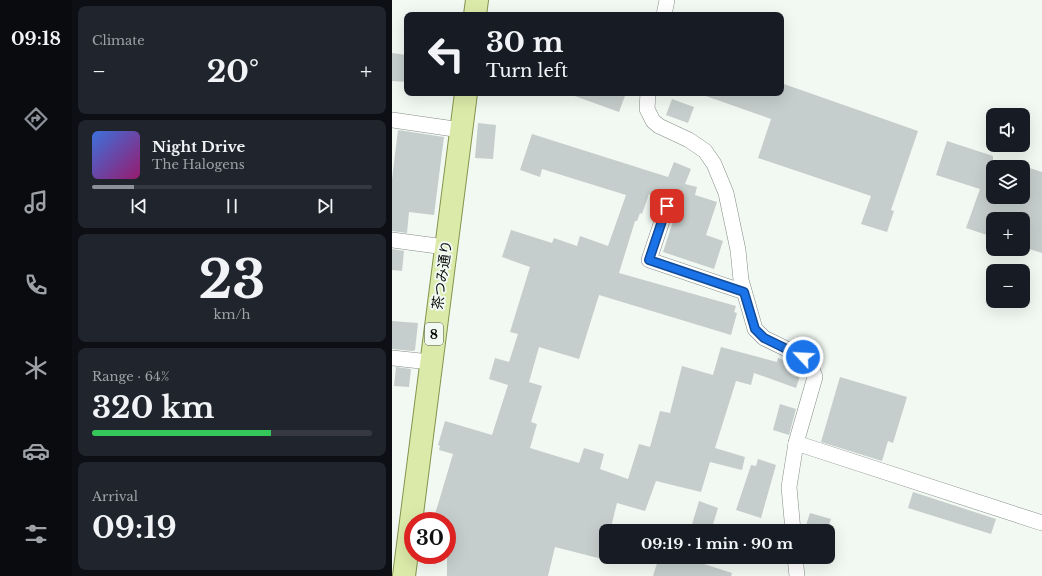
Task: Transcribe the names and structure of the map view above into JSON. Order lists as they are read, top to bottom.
{
  "streets": {
    "main road": ["茶つみ通り", "8"]
  },
  "page": {
    "tabs": "09:18",
    "tile": [
      "Climate",
      ["23", "km/h"],
      ["Range · 64%", "320 km"],
      ["Arrival", "09:19"]
    ],
    "turn": ["30 m", "Turn left"],
    "heat": ["−", "20°", "+"],
    "map_buttons": ["+", "−"],
    "song": ["Night Drive", "The Halogens"],
    "limit": "30",
    "trip": "09:19 · 1 min · 90 m"
  }
}
